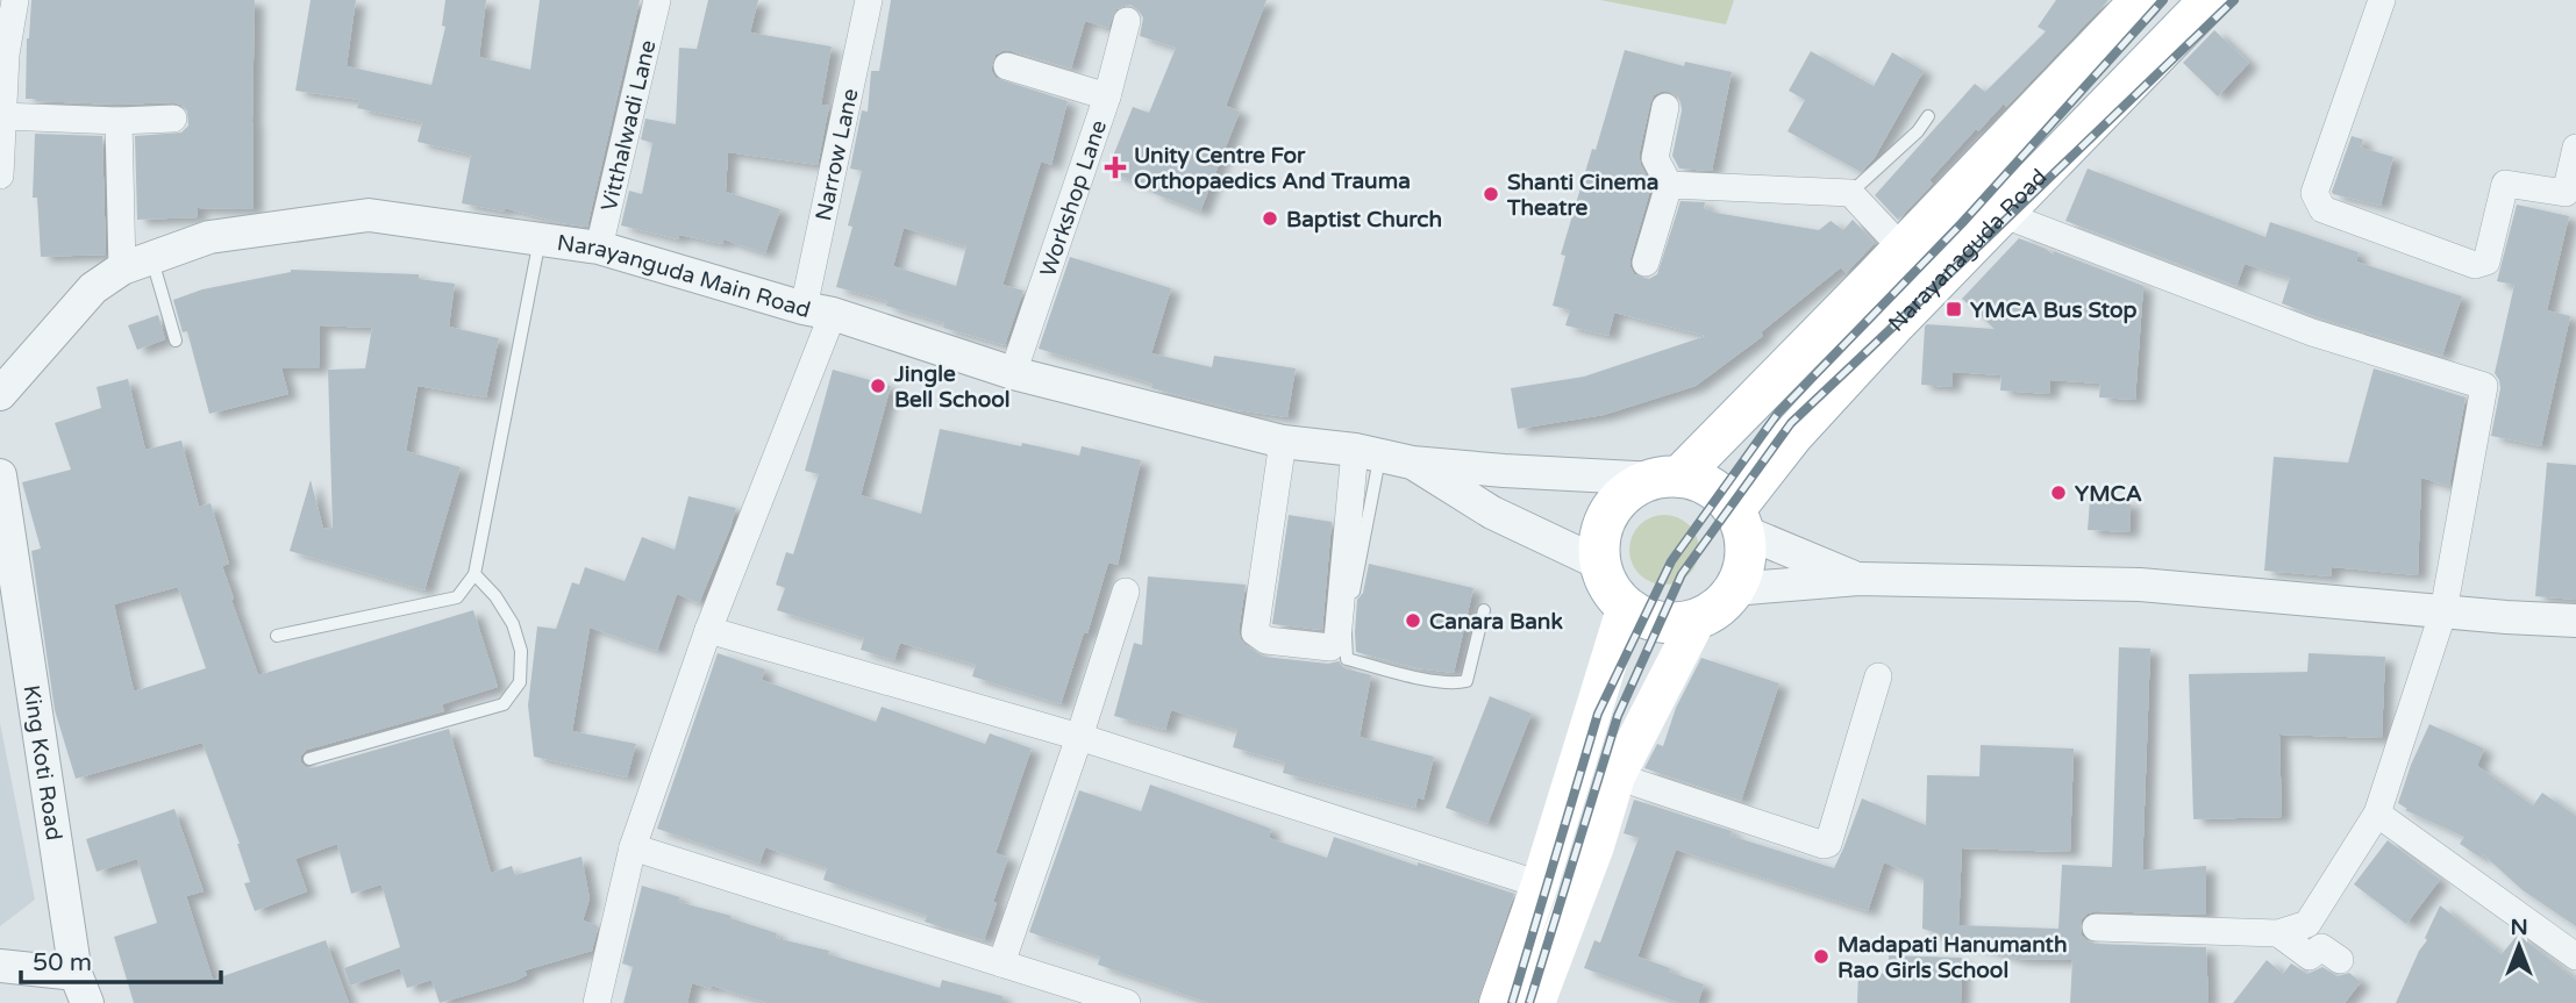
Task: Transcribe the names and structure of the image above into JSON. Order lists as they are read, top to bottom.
{
  "streets": {
    "main road": ["Narayanaguda Road"],
    "street": [
      "Vitthalwadi Lane",
      "Narrow Lane",
      "Workshop Lane",
      "Narayanguda Main Road",
      "King Koti Road"
    ]
  },
  "crossings": [
    ["Vitthalwadi Lane", "Narayanguda Main Road"],
    ["Narrow Lane", "Narayanguda Main Road"],
    ["Workshop Lane", "Narayanguda Main Road"],
    ["Narayanaguda Road", "Narayanguda Main Road"]
  ],
  "places": {
    "health": ["Unity Centre For Orthopaedics And Trauma"],
    "other": [
      "Shanti Cinema Theatre",
      "Baptist Church",
      "Jingle Bell School",
      "YMCA",
      "Canara Bank",
      "Madapati Hanumanth Rao Girls School"
    ],
    "transit": ["YMCA Bus Stop"]
  },
  "scale_bar": "50 m",
  "north": "top"
}
